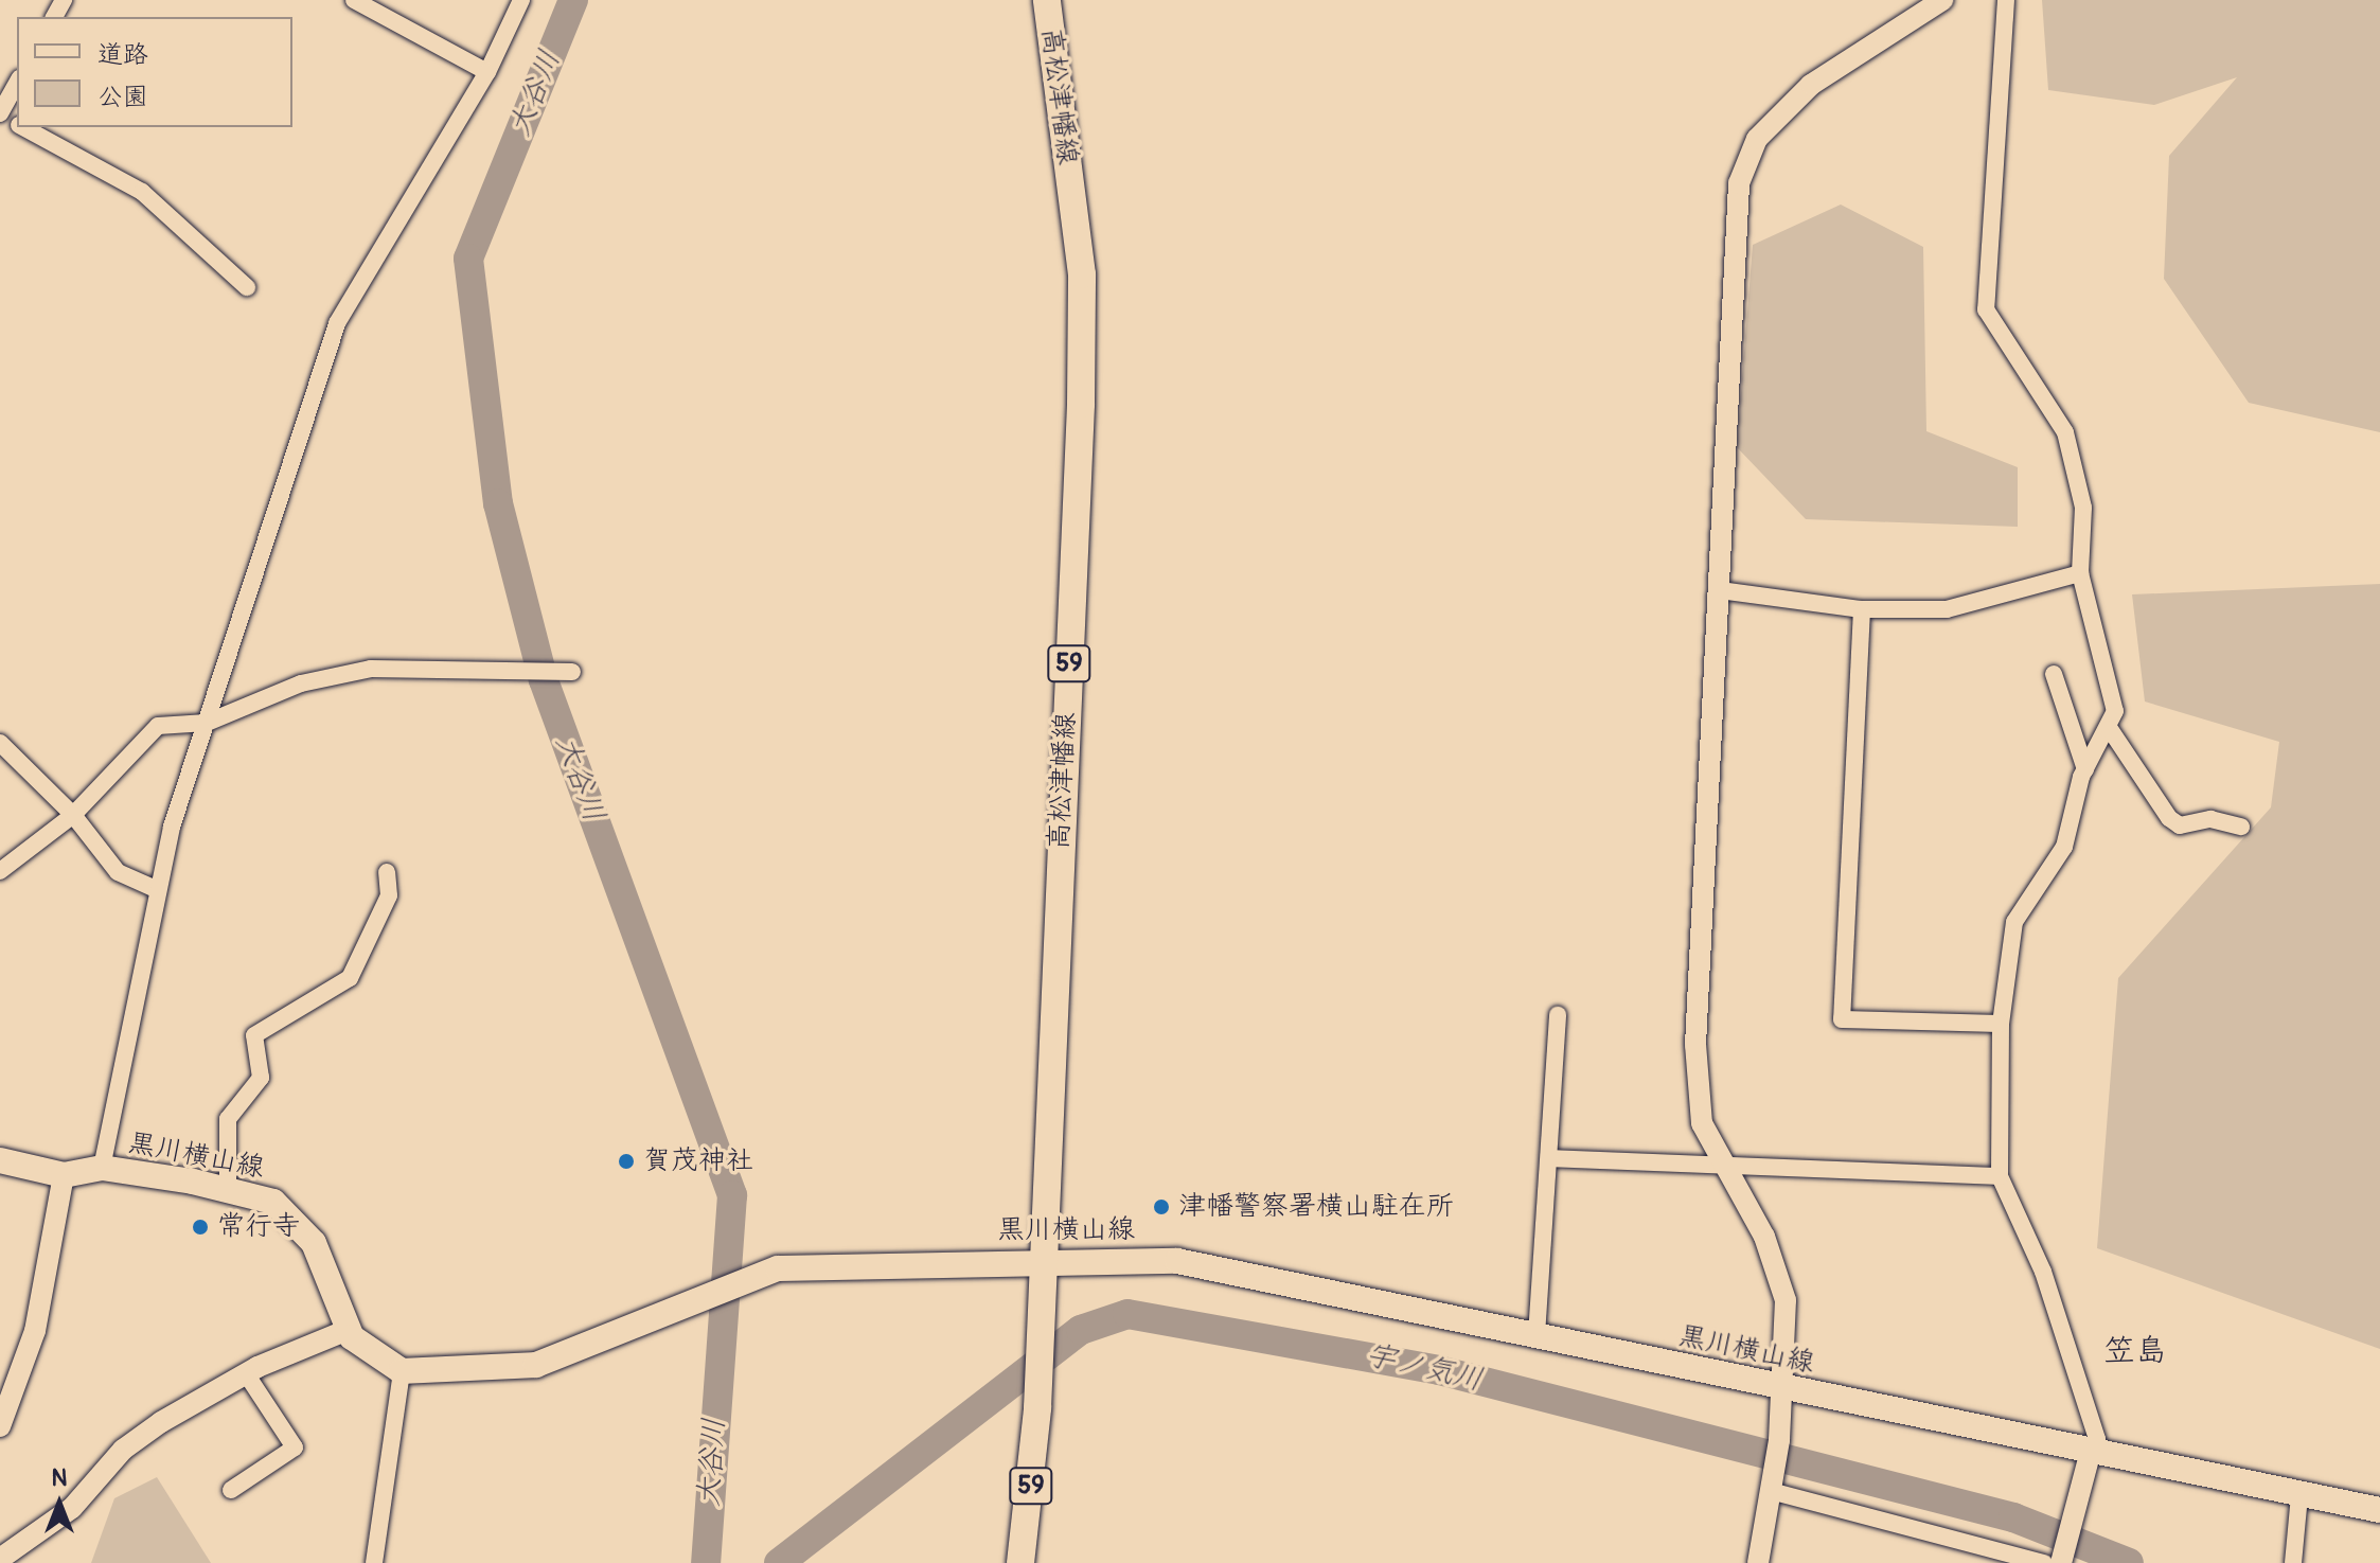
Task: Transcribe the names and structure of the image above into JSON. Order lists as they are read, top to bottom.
{
  "streets": {
    "main road": ["高松津幡線", "59", "黒川横山線"]
  },
  "crossings": [
    ["高松津幡線", "黒川横山線"]
  ],
  "districts": ["笠島"],
  "water": ["大谷川", "宇ノ気川"],
  "places": ["賀茂神社", "津幡警察署横山駐在所", "常行寺"],
  "legend": ["道路", "公園"],
  "north": "top"
}
